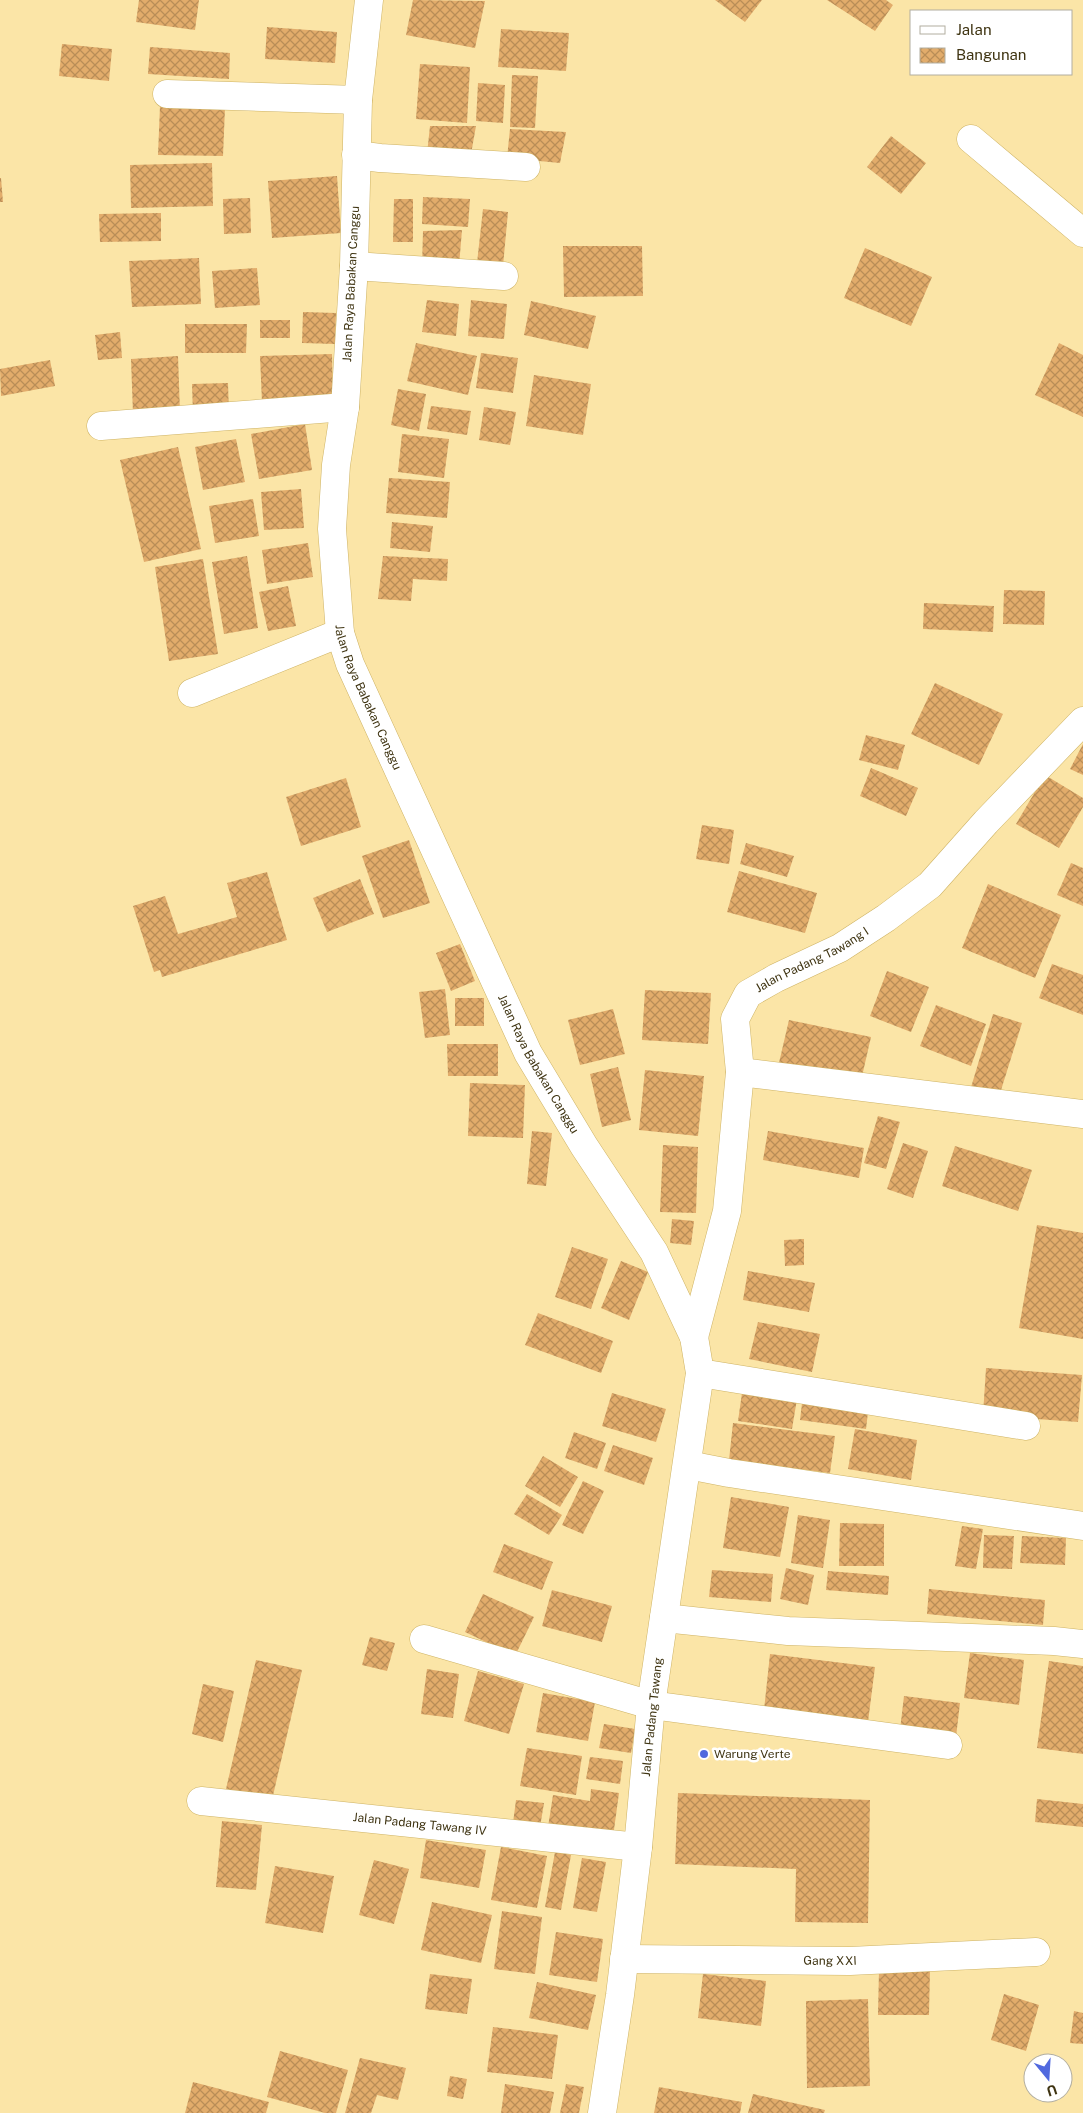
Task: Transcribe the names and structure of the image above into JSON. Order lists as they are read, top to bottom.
{
  "streets": {
    "street": [
      "Jalan Raya Babakan Canggu",
      "Jalan Padang Tawang I",
      "Jalan Padang Tawang",
      "Jalan Padang Tawang IV",
      "Gang XXI"
    ]
  },
  "crossings": [
    ["Jalan Raya Babakan Canggu", "Jalan Padang Tawang I"],
    ["Jalan Raya Babakan Canggu", "Jalan Padang Tawang"],
    ["Jalan Padang Tawang I", "Jalan Padang Tawang"],
    ["Jalan Padang Tawang", "Jalan Padang Tawang IV"],
    ["Jalan Padang Tawang", "Gang XXI"]
  ],
  "places": ["Warung Verte"],
  "legend": ["Jalan", "Bangunan"],
  "north": "bottom"
}
